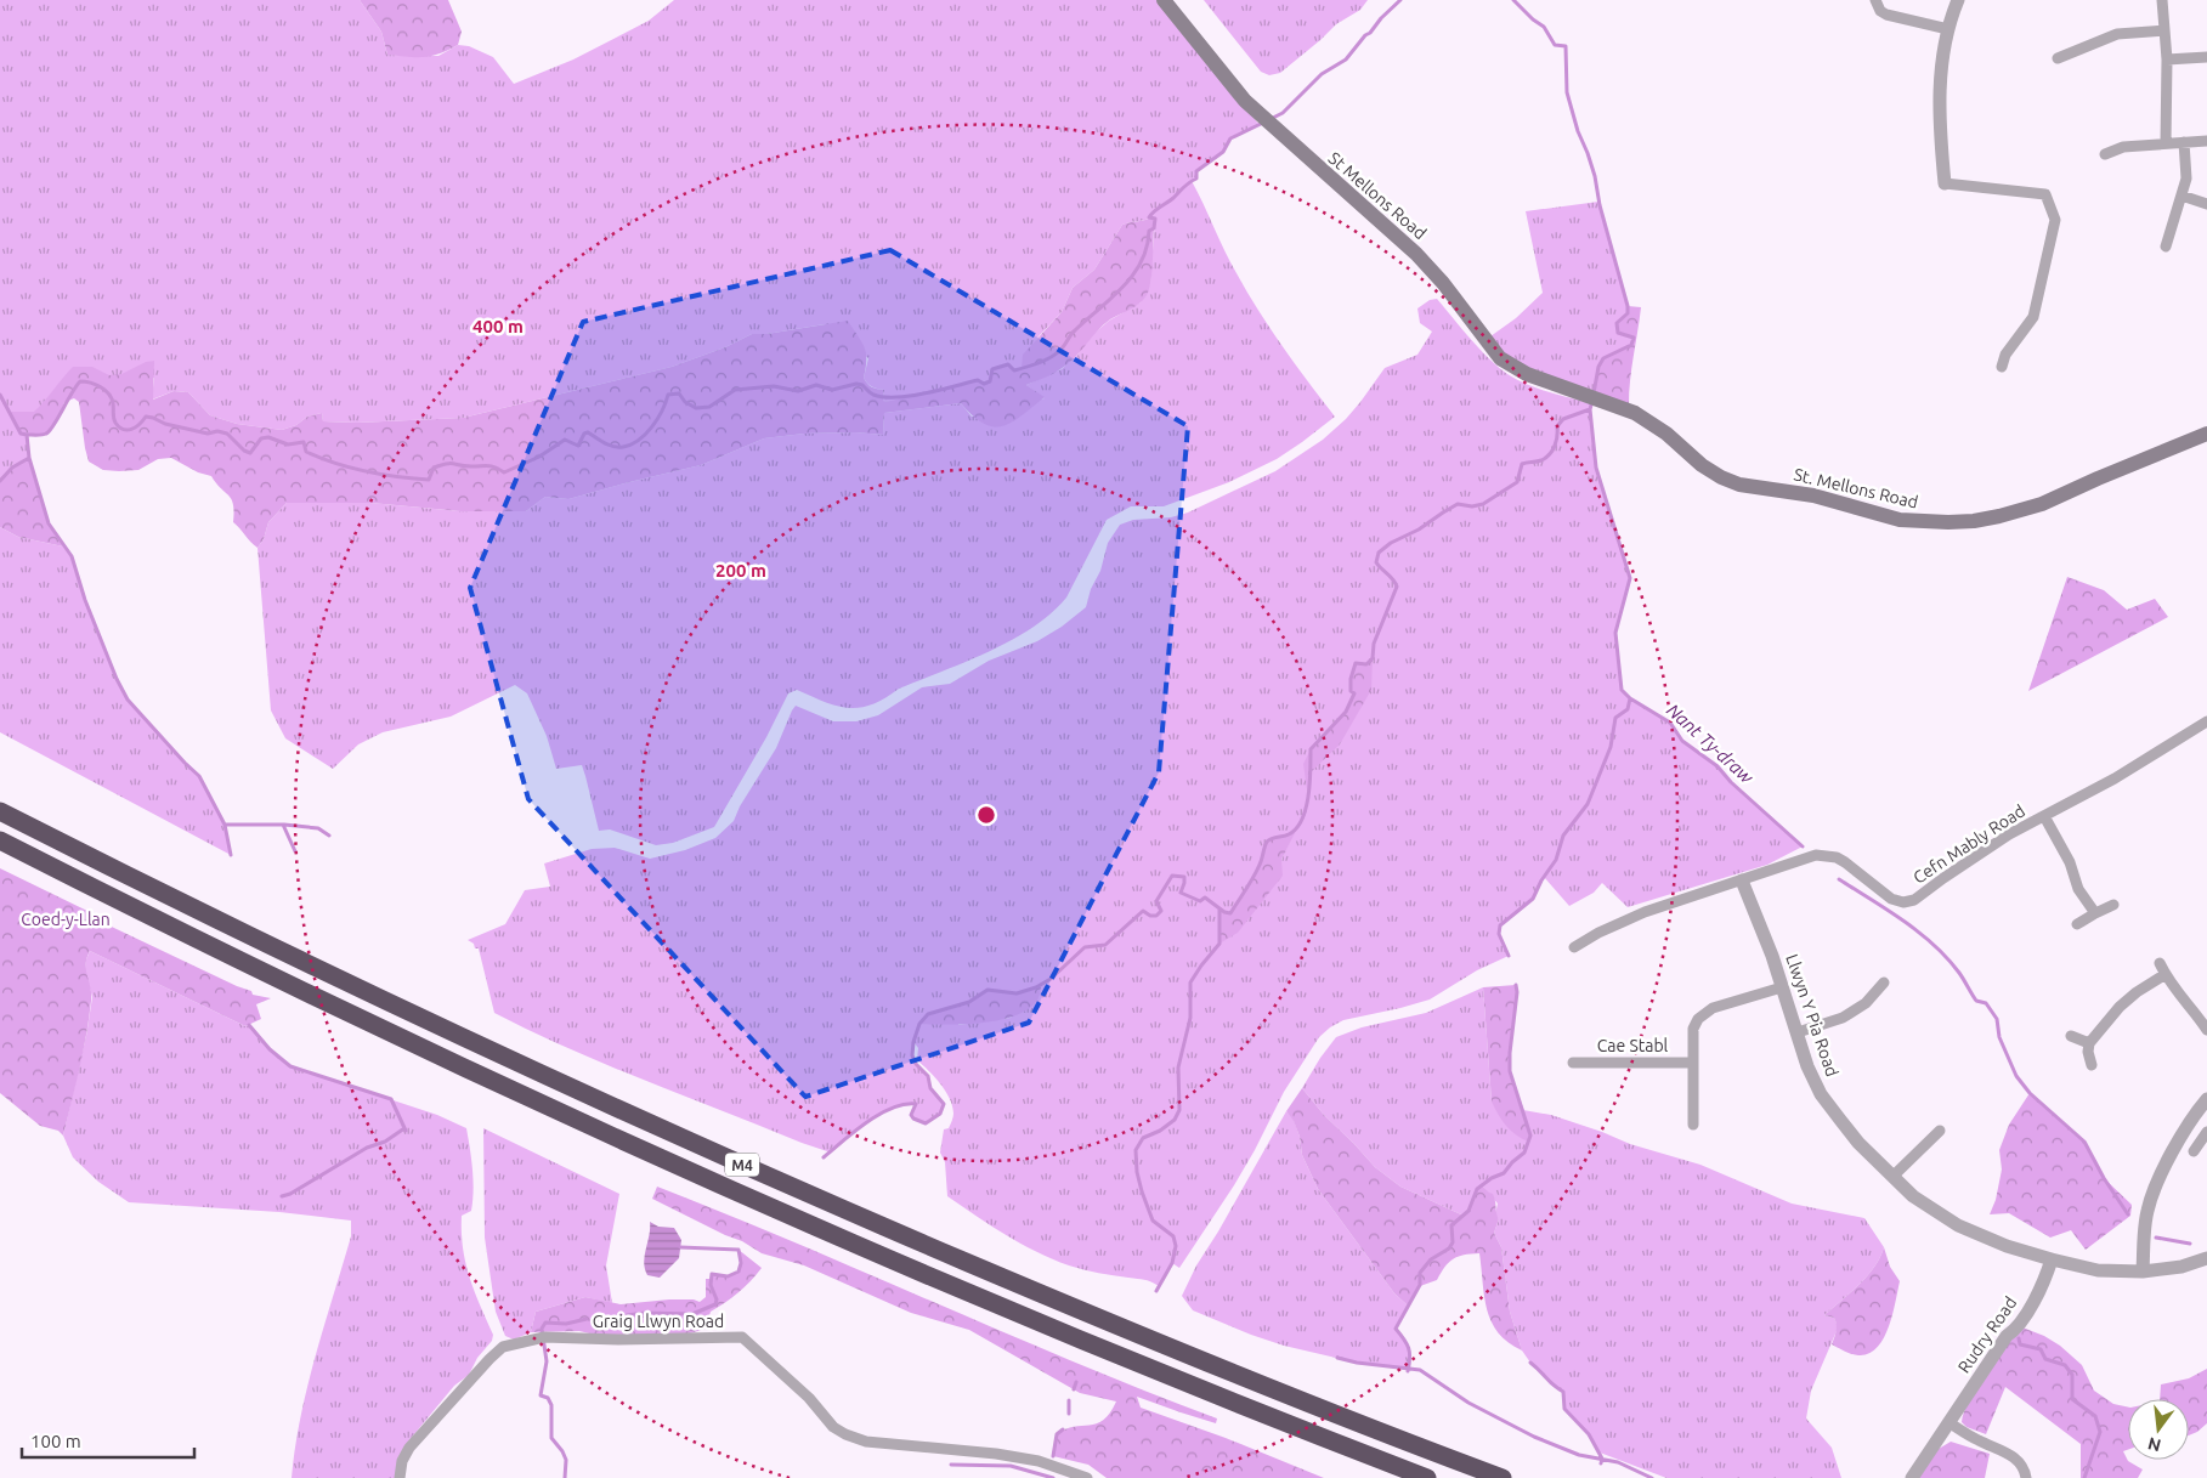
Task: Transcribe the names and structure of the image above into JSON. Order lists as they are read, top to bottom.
{
  "streets": {
    "highway": ["M4"],
    "main road": ["St Mellons Road", "St. Mellons Road"],
    "street": [
      "Cefn Mably Road",
      "Llwyn Y Pia Road",
      "Cae Stabl",
      "Graig Llwyn Road",
      "Rudry Road"
    ]
  },
  "crossings": [
    ["St Mellons Road", "St. Mellons Road"],
    ["Cefn Mably Road", "Llwyn Y Pia Road"],
    ["Llwyn Y Pia Road", "Cae Stabl"],
    ["Llwyn Y Pia Road", "Rudry Road"]
  ],
  "water": ["Nant Ty-draw"],
  "parks": ["Coed-y-Llan"],
  "scale_bar": "100 m",
  "north": "bottom",
  "rings": ["400 m", "200 m"]
}
